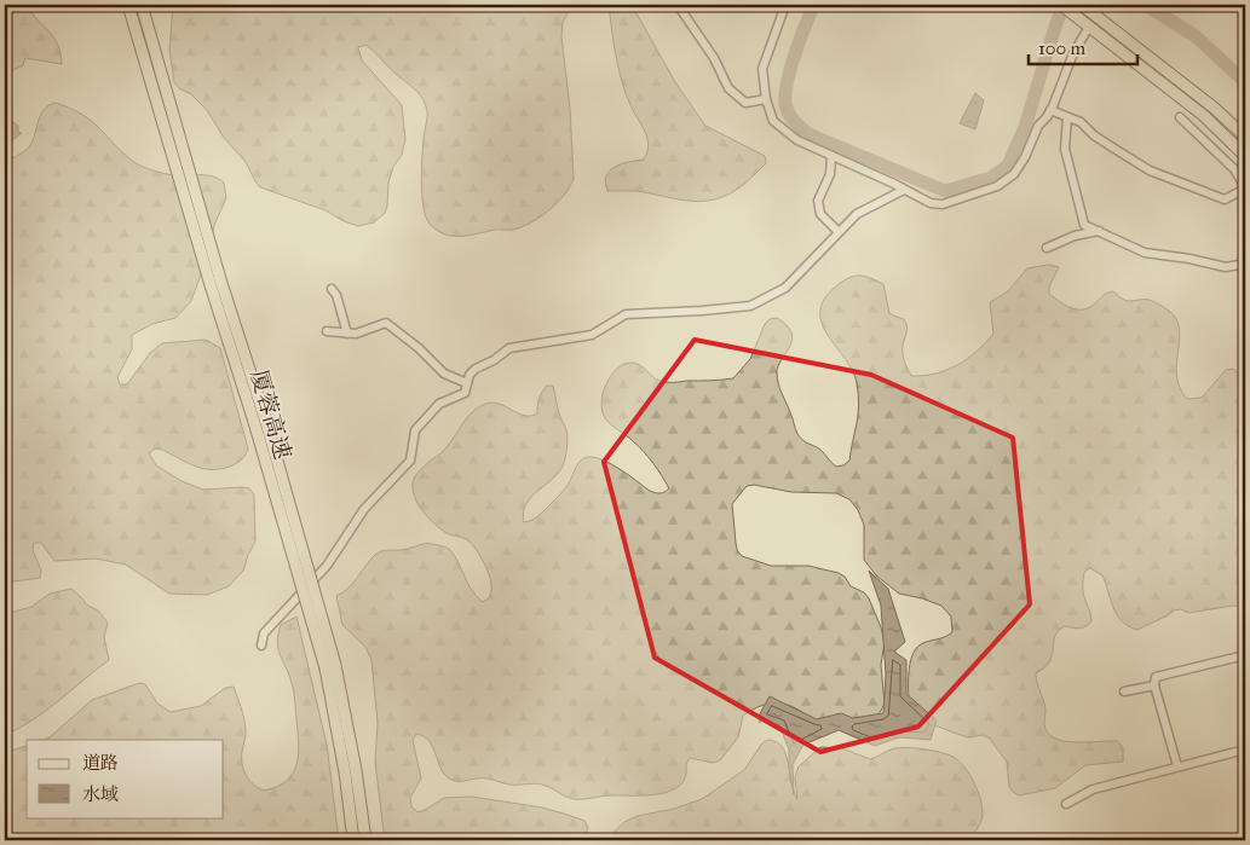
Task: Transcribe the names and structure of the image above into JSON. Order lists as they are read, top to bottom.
{
  "streets": {
    "highway": ["厦蓉高速"]
  },
  "legend": ["道路", "水域"],
  "scale_bar": "100 m"
}
